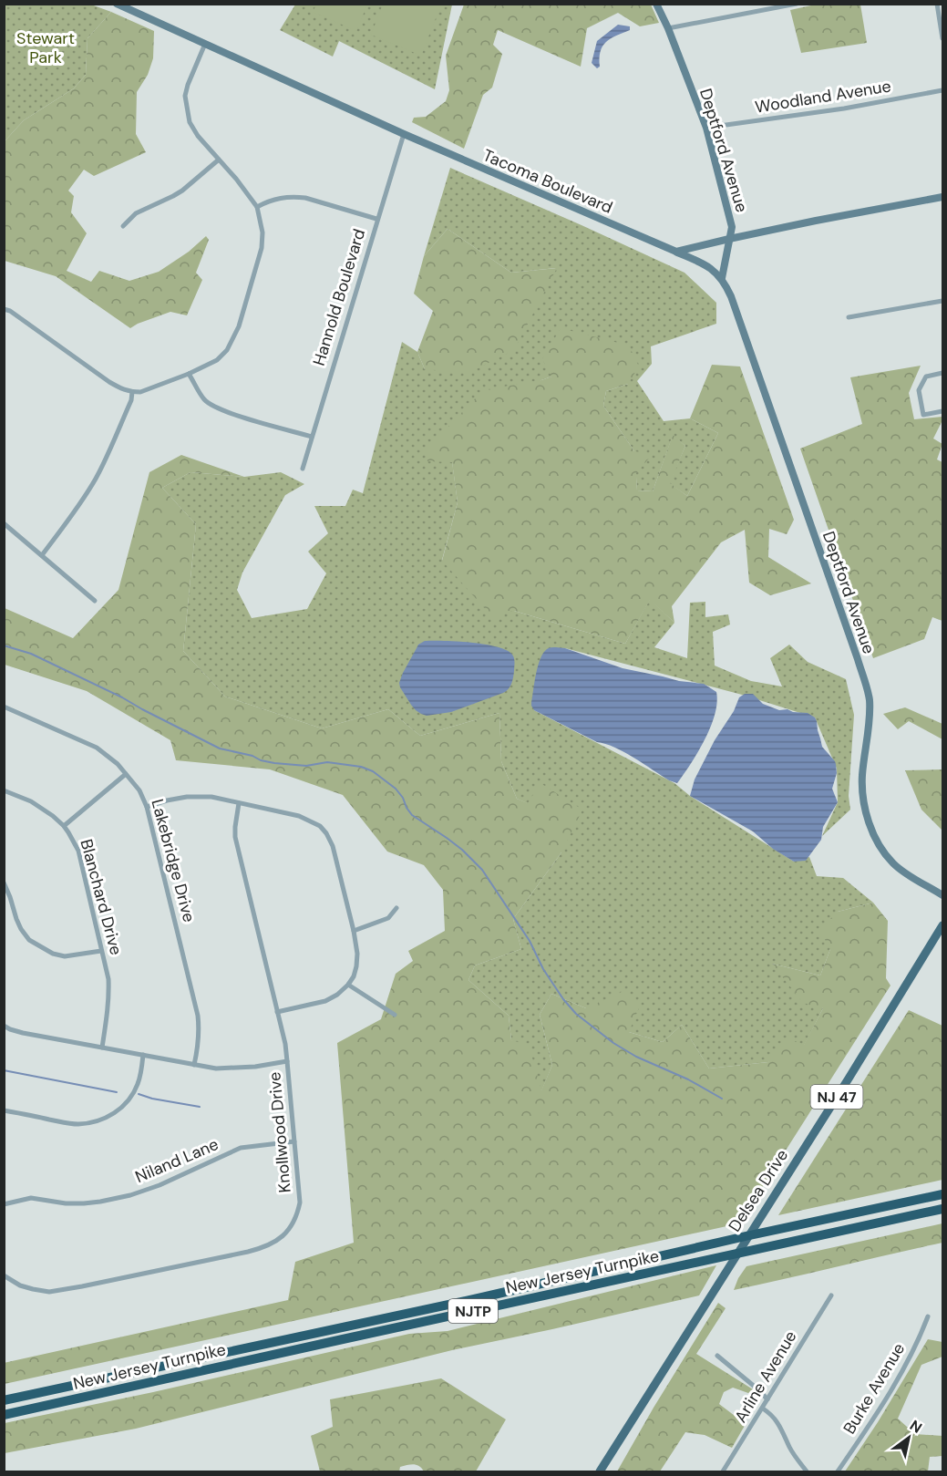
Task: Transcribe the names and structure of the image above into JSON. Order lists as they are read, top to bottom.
{
  "streets": {
    "highway": ["New Jersey Turnpike", "NJTP"],
    "main road": ["NJ 47", "Delsea Drive"],
    "street": [
      "Woodland Avenue",
      "Deptford Avenue",
      "Tacoma Boulevard",
      "Hannold Boulevard",
      "Lakebridge Drive",
      "Blanchard Drive",
      "Knollwood Drive",
      "Niland Lane",
      "Arline Avenue",
      "Burke Avenue"
    ]
  },
  "crossings": [
    ["Woodland Avenue", "Deptford Avenue"],
    ["Deptford Avenue", "Tacoma Boulevard"],
    ["Tacoma Boulevard", "Hannold Boulevard"],
    ["Knollwood Drive", "Niland Lane"]
  ],
  "parks": ["Stewart Park"],
  "north": "top right"
}
